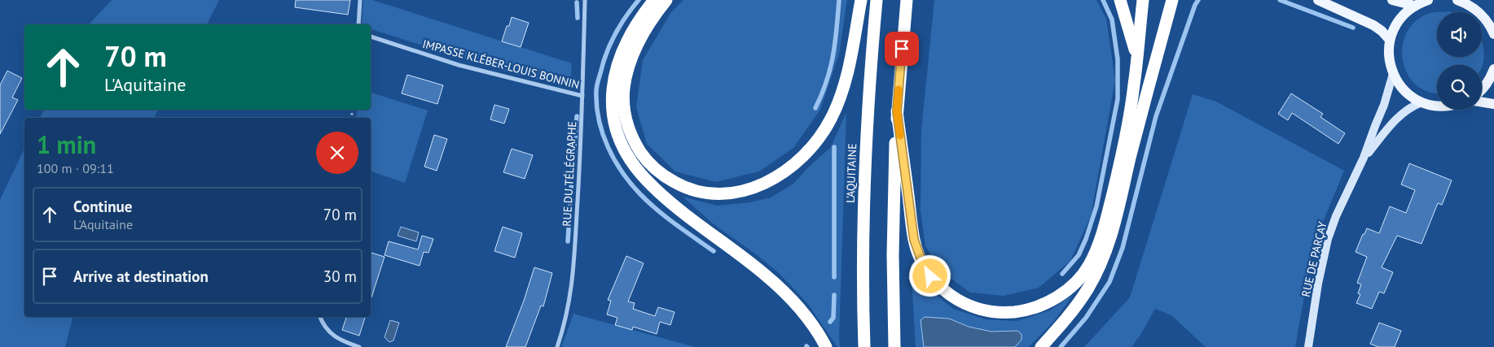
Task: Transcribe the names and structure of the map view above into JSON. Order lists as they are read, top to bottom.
{
  "streets": {
    "highway": ["L'AQUITAINE"],
    "street": ["IMPASSE KLÉBER-LOUIS BONNIN", "RUE DU TÉLÉGRAPHE", "RUE DE PARÇAY"]
  },
  "crossings": [
    ["IMPASSE KLÉBER-LOUIS BONNIN", "RUE DU TÉLÉGRAPHE"]
  ],
  "page": {
    "turn": ["70 m", "L'Aquitaine"],
    "heading": ["1 min", "100 m · 09:11"],
    "list": [
      {
        "name": "Continue",
        "note": "L'Aquitaine",
        "value": "70 m"
      },
      {
        "name": "Arrive at destination",
        "value": "30 m"
      }
    ]
  }
}
